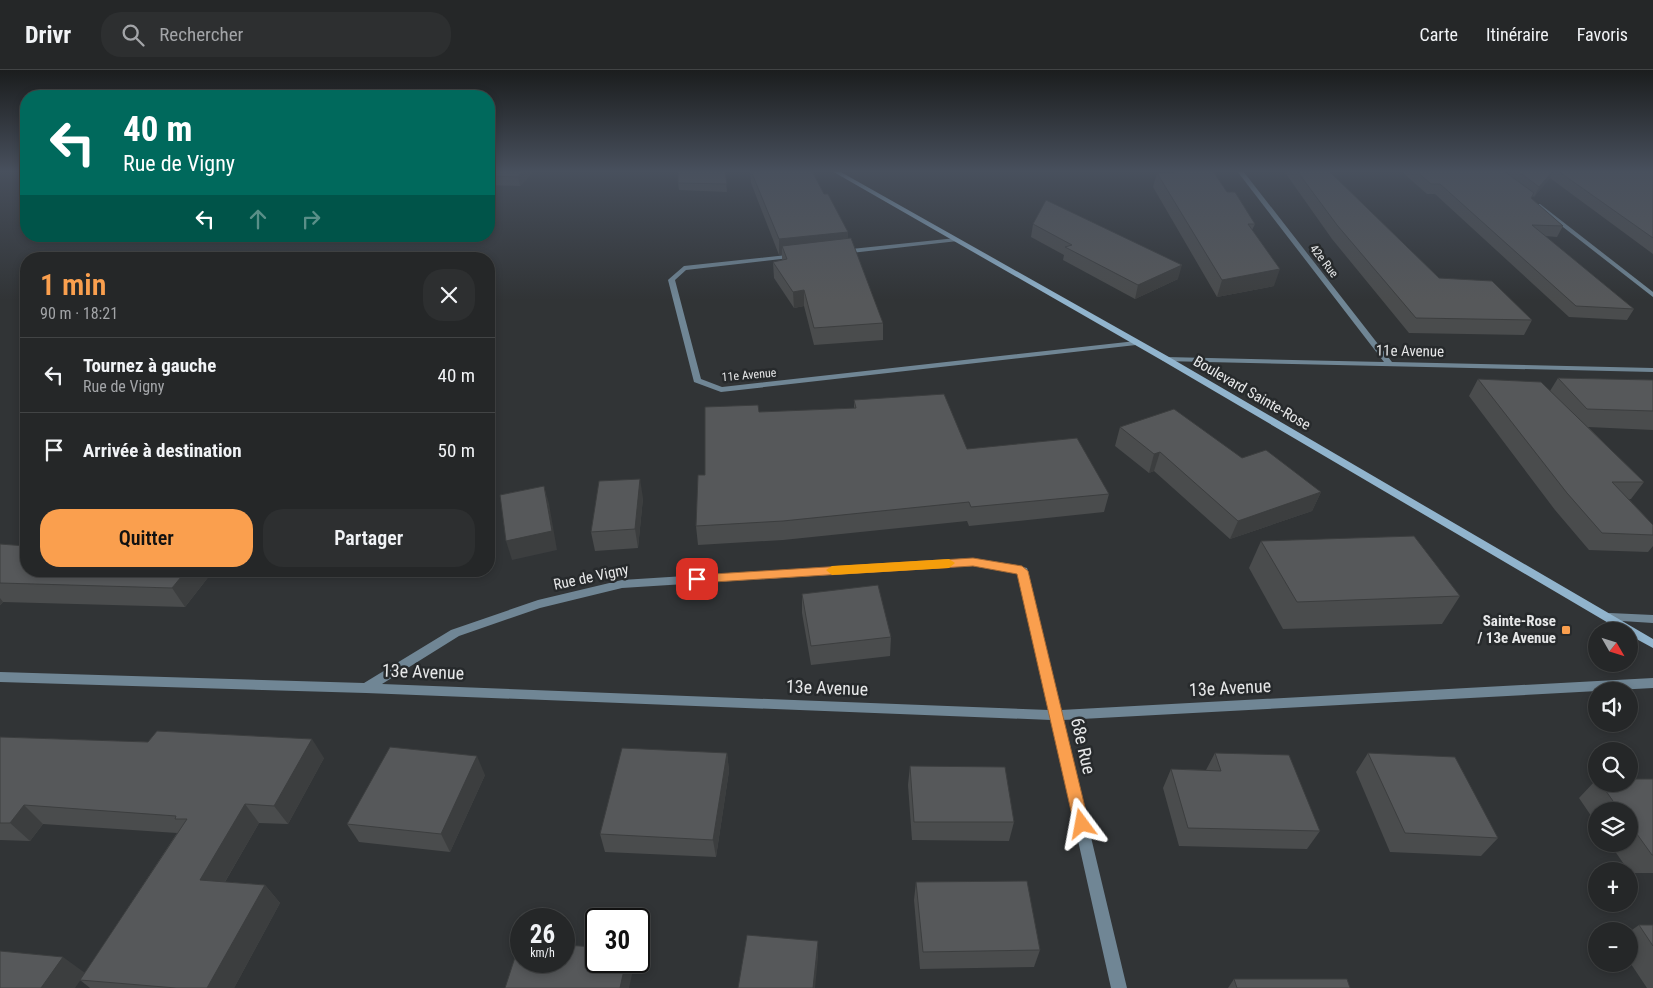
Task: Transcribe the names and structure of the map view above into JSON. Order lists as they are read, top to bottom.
{
  "streets": {
    "street": [
      "42e Rue",
      "11e Avenue",
      "Boulevard Sainte-Rose",
      "Rue de Vigny",
      "13e Avenue",
      "68e Rue"
    ]
  },
  "crossings": [
    ["42e Rue", "11e Avenue"],
    ["11e Avenue", "Boulevard Sainte-Rose"],
    ["Rue de Vigny", "13e Avenue"],
    ["Rue de Vigny", "68e Rue"],
    ["13e Avenue", "68e Rue"]
  ],
  "places": {
    "transit": ["Sainte-Rose / 13e Avenue"]
  },
  "north": "bottom right",
  "page": {
    "header": "Drivr",
    "search": "Rechercher",
    "nav": ["Carte", "Itinéraire", "Favoris"],
    "turn": ["40 m", "Rue de Vigny"],
    "heading": ["1 min", "90 m · 18:21"],
    "list": [
      {
        "name": "Tournez à gauche",
        "note": "Rue de Vigny",
        "value": "40 m"
      },
      {
        "name": "Arrivée à destination",
        "value": "50 m"
      }
    ],
    "buttons": ["Quitter", "Partager"],
    "map_buttons": ["+", "−"],
    "speed": "26 km/h",
    "limit": "30"
  }
}
